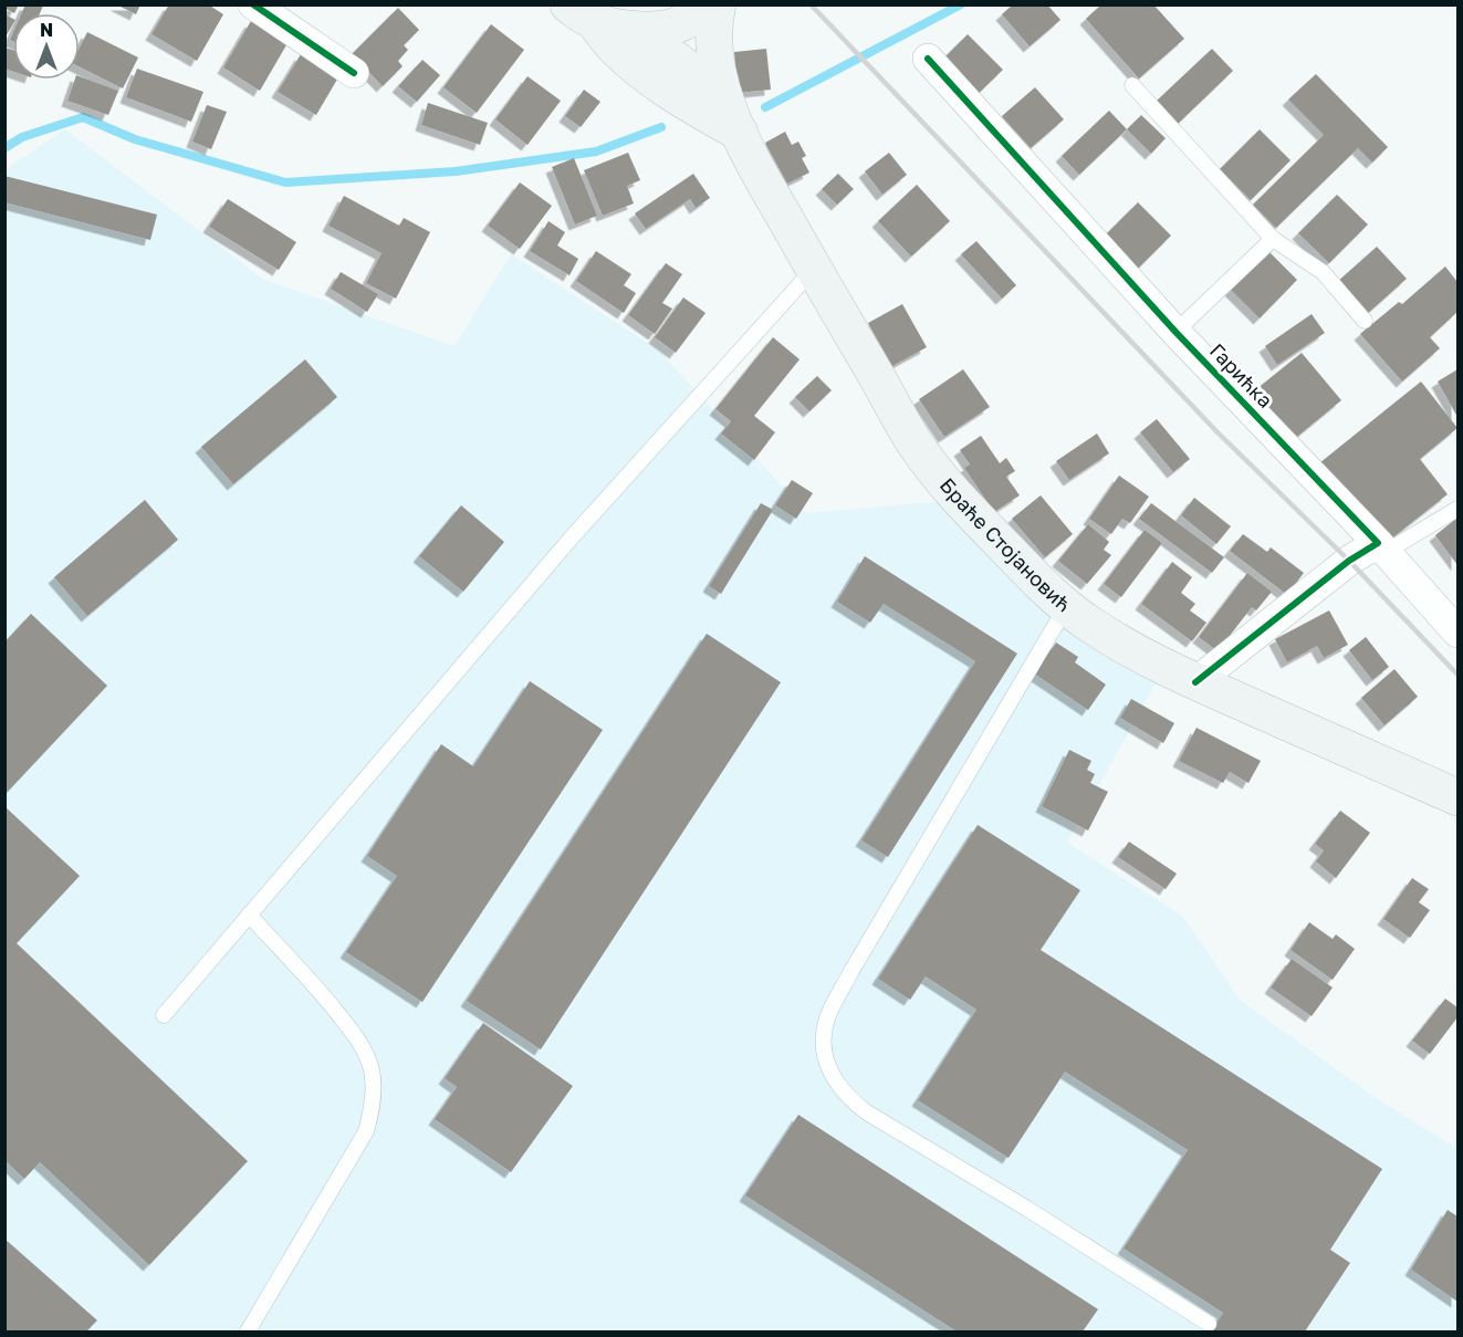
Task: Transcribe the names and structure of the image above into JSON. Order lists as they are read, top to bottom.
{
  "streets": {
    "main road": ["Браће Стојановић"],
    "street": ["Гарићка"]
  },
  "north": "top"
}
